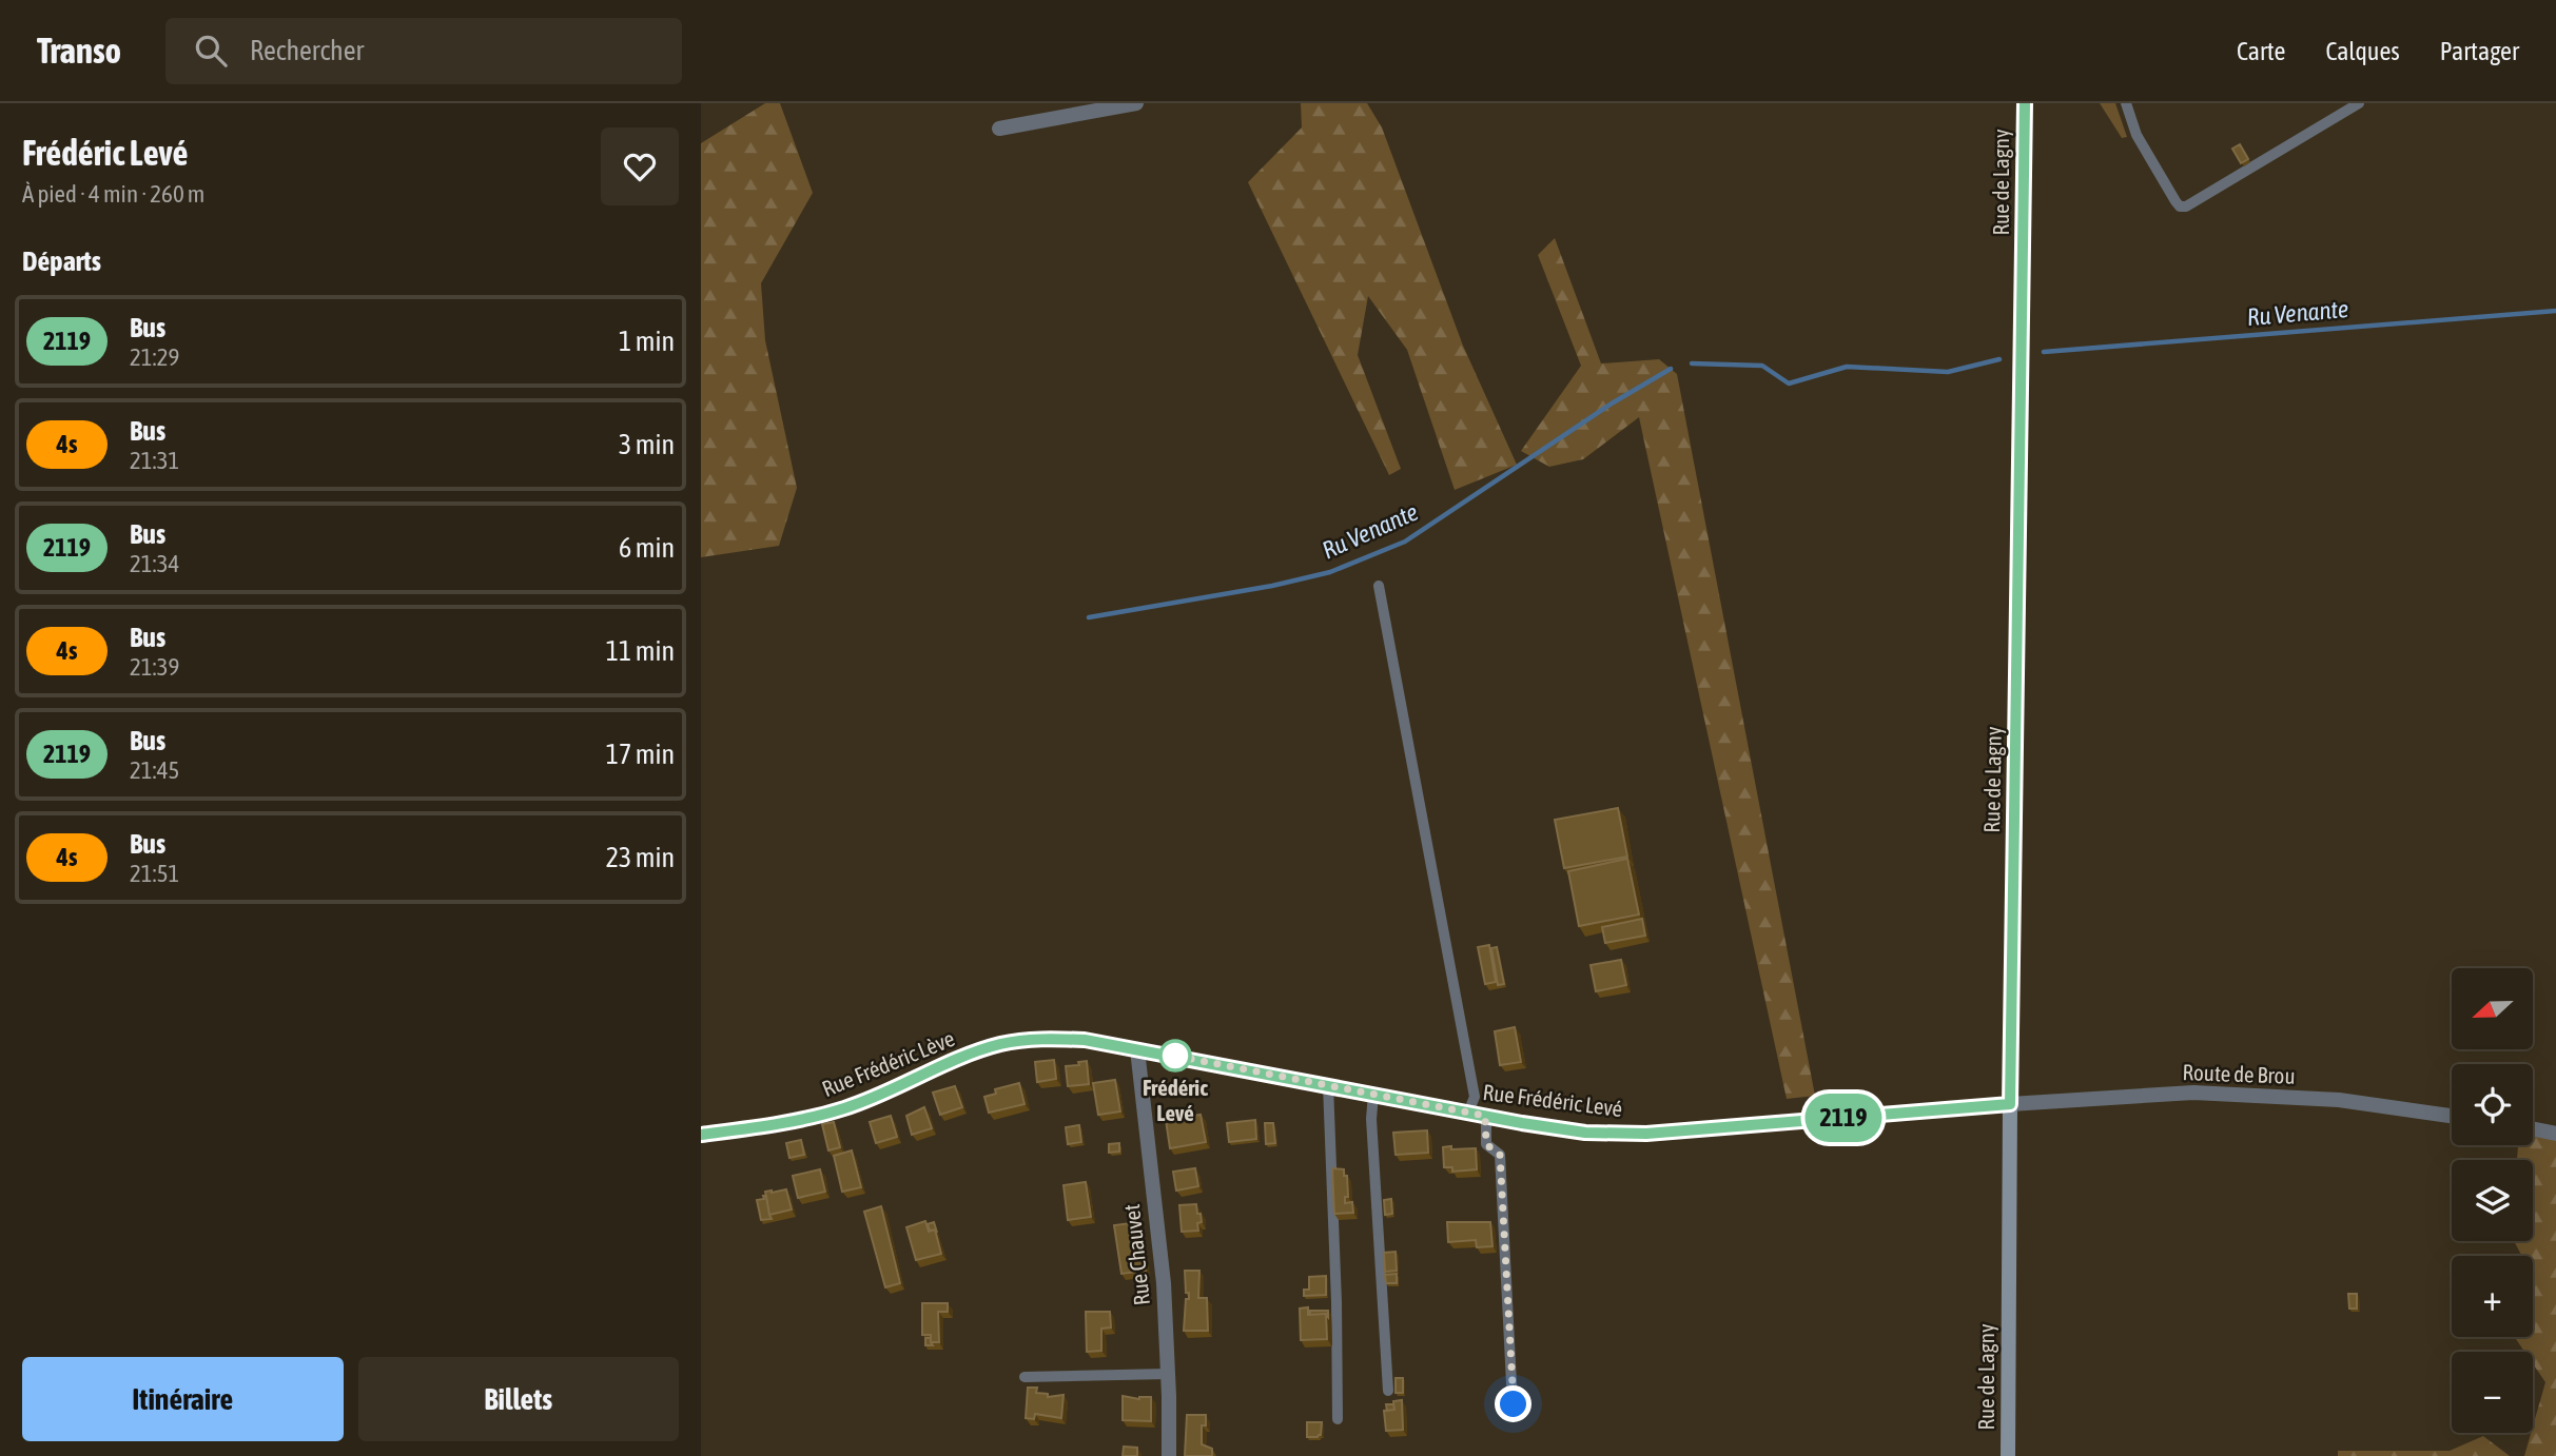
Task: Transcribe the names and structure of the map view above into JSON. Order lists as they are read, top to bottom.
{
  "streets": {
    "main road": ["Rue de Lagny"],
    "street": [
      "Rue Frédéric Lève",
      "Route de Brou",
      "Rue Frédéric Levé",
      "Rue Chauvet"
    ]
  },
  "crossings": [
    ["Rue de Lagny", "Route de Brou"],
    ["Rue de Lagny", "Rue Frédéric Levé"],
    ["Rue Frédéric Lève", "Rue Frédéric Levé"],
    ["Rue Frédéric Lève", "Rue Chauvet"],
    ["Route de Brou", "Rue Frédéric Levé"],
    ["Rue Frédéric Levé", "Rue Chauvet"]
  ],
  "water": ["Ru Venante"],
  "places": ["Frédéric Levé"],
  "lines": ["bus line 2119"],
  "north": "left",
  "page": {
    "header": "Transo",
    "search": "Rechercher",
    "nav": ["Carte", "Calques", "Partager"],
    "heading": [
      ["Frédéric Levé", "À pied · 4 min · 260 m"],
      "Départs"
    ],
    "on_map": "2119",
    "list": [
      {
        "mark": "2119",
        "name": "Bus",
        "note": "21:29",
        "value": "1 min"
      },
      {
        "mark": "4s",
        "name": "Bus",
        "note": "21:31",
        "value": "3 min"
      },
      {
        "mark": "2119",
        "name": "Bus",
        "note": "21:34",
        "value": "6 min"
      },
      {
        "mark": "4s",
        "name": "Bus",
        "note": "21:39",
        "value": "11 min"
      },
      {
        "mark": "2119",
        "name": "Bus",
        "note": "21:45",
        "value": "17 min"
      },
      {
        "mark": "4s",
        "name": "Bus",
        "note": "21:51",
        "value": "23 min"
      }
    ],
    "map_buttons": ["+", "−"],
    "buttons": ["Itinéraire", "Billets"]
  }
}
